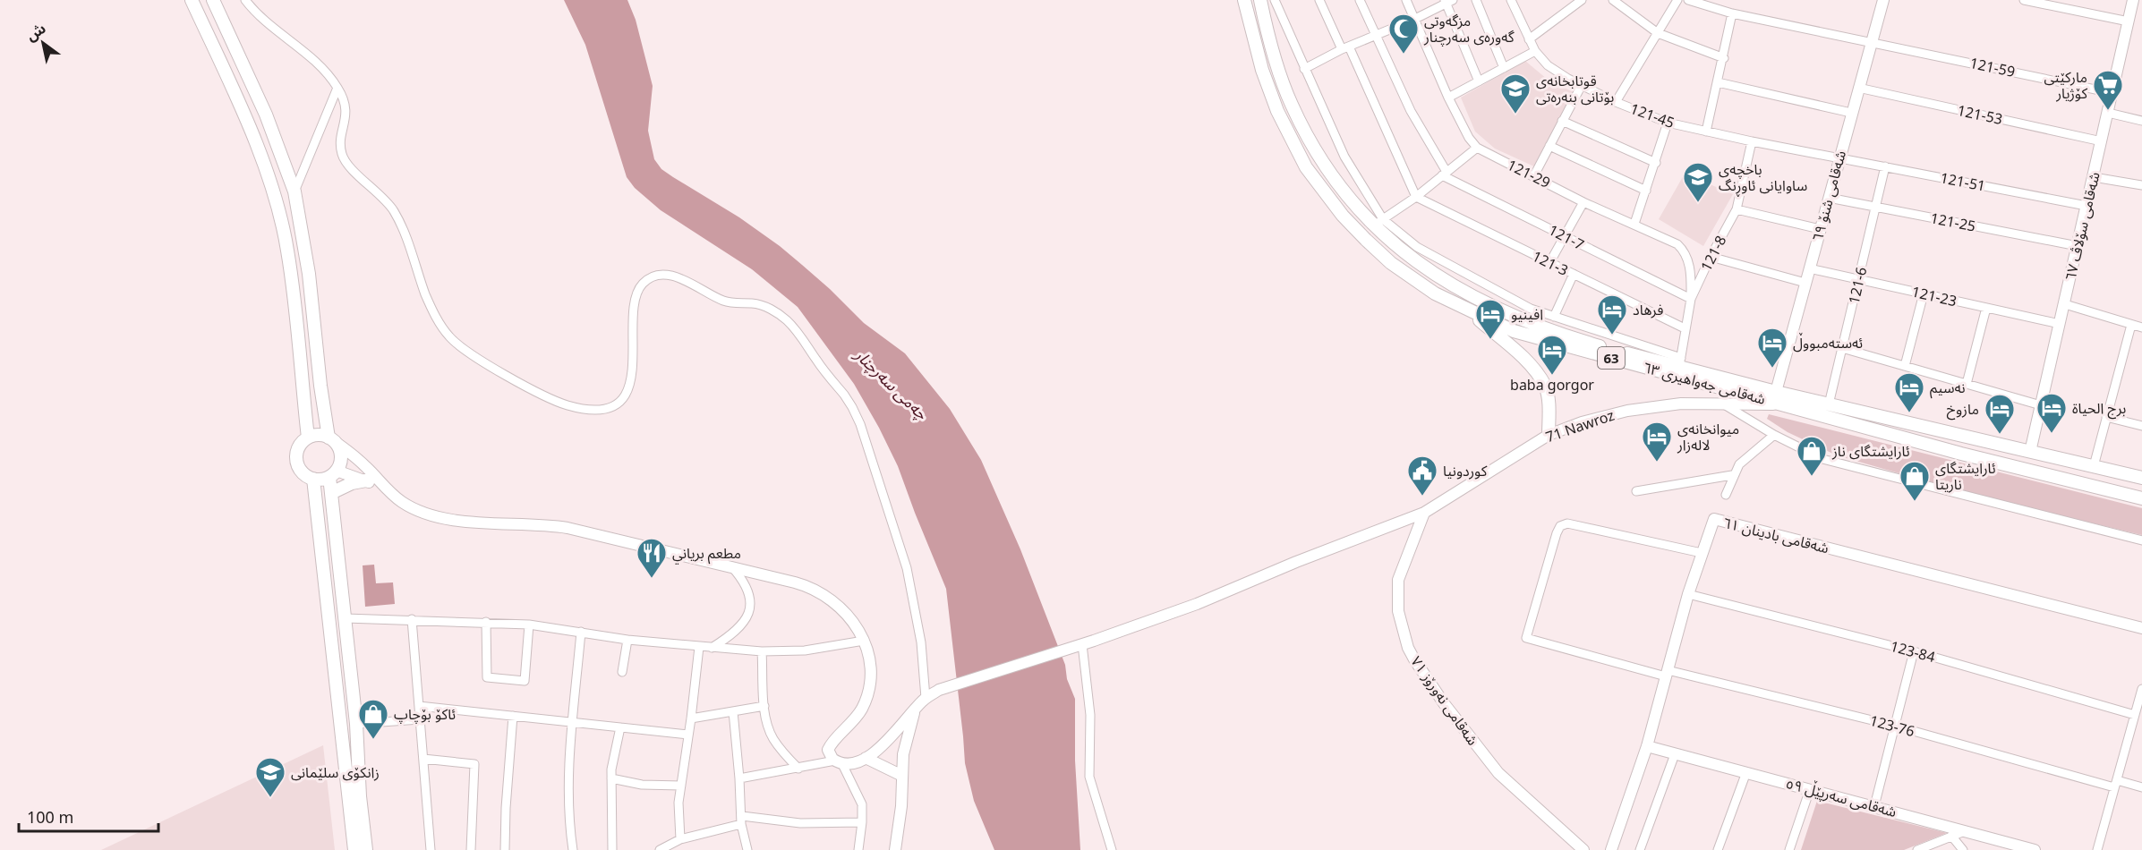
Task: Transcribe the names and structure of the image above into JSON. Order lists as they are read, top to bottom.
{
  "streets": {
    "main road": ["63", "شەقامی جەواهیری ٦٣"],
    "street": [
      "121-59",
      "121-53",
      "121-45",
      "121-29",
      "121-51",
      "شەقامی شنۆ ٦٩",
      "121-25",
      "شەقامی سۆلاڤ ٦٧",
      "121-7",
      "121-8",
      "121-3",
      "121-6",
      "121-23",
      "71 Nawroz",
      "شەقامی بادینان ٦١",
      "123-84",
      "شەقامی نەورۆز ٧١",
      "123-76",
      "شەقامی سەرپێڵ ٥٩"
    ]
  },
  "crossings": [
    ["121-59", "شەقامی شنۆ ٦٩"],
    ["121-59", "شەقامی سۆلاڤ ٦٧"],
    ["121-53", "شەقامی شنۆ ٦٩"],
    ["121-53", "شەقامی سۆلاڤ ٦٧"],
    ["121-45", "121-51"],
    ["121-45", "شەقامی شنۆ ٦٩"],
    ["121-45", "121-8"],
    ["121-29", "121-7"],
    ["121-29", "121-8"],
    ["121-51", "شەقامی شنۆ ٦٩"],
    ["121-51", "شەقامی سۆلاڤ ٦٧"],
    ["121-51", "121-6"],
    ["شەقامی شنۆ ٦٩", "121-25"],
    ["شەقامی شنۆ ٦٩", "121-23"],
    ["شەقامی شنۆ ٦٩", "شەقامی جەواهیری ٦٣"],
    ["121-25", "شەقامی سۆلاڤ ٦٧"],
    ["121-25", "121-6"],
    ["شەقامی سۆلاڤ ٦٧", "121-23"],
    ["شەقامی سۆلاڤ ٦٧", "شەقامی جەواهیری ٦٣"],
    ["121-7", "121-8"],
    ["121-8", "121-3"],
    ["121-8", "شەقامی جەواهیری ٦٣"],
    ["121-6", "121-23"],
    ["121-6", "شەقامی جەواهیری ٦٣"],
    ["شەقامی جەواهیری ٦٣", "71 Nawroz"],
    ["71 Nawroz", "شەقامی نەورۆز ٧١"],
    ["شەقامی بادینان ٦١", "123-84"],
    ["شەقامی بادینان ٦١", "123-76"],
    ["شەقامی بادینان ٦١", "شەقامی سەرپێڵ ٥٩"]
  ],
  "water": ["چەمی سەرچنار"],
  "places": {
    "mosque": ["مزگەوتی گەورەی سەرچنار"],
    "supermarket": ["مارکێتی کۆژیار"],
    "school or university": ["قوتابخانەی بۆتانی بنەرەتی", "باخچەی ساوایانی ئاوڕنگ", "زانکۆی سلێمانی"],
    "hotel": [
      "فرهاد",
      "افينيو",
      "ئەستەمبووڵ",
      "baba gorgor",
      "نەسیم",
      "برج الحياة",
      "مازوخ",
      "میوانخانەی لالەزار"
    ],
    "shop": ["ئارایشتگای ناز", "ئارایشتگای ناریتا", "ئاکۆ بۆچاپ"],
    "public building": ["كوردونيا"],
    "restaurant": ["مطعم برياني"]
  },
  "scale_bar": "100 m",
  "north": "top left"
}
